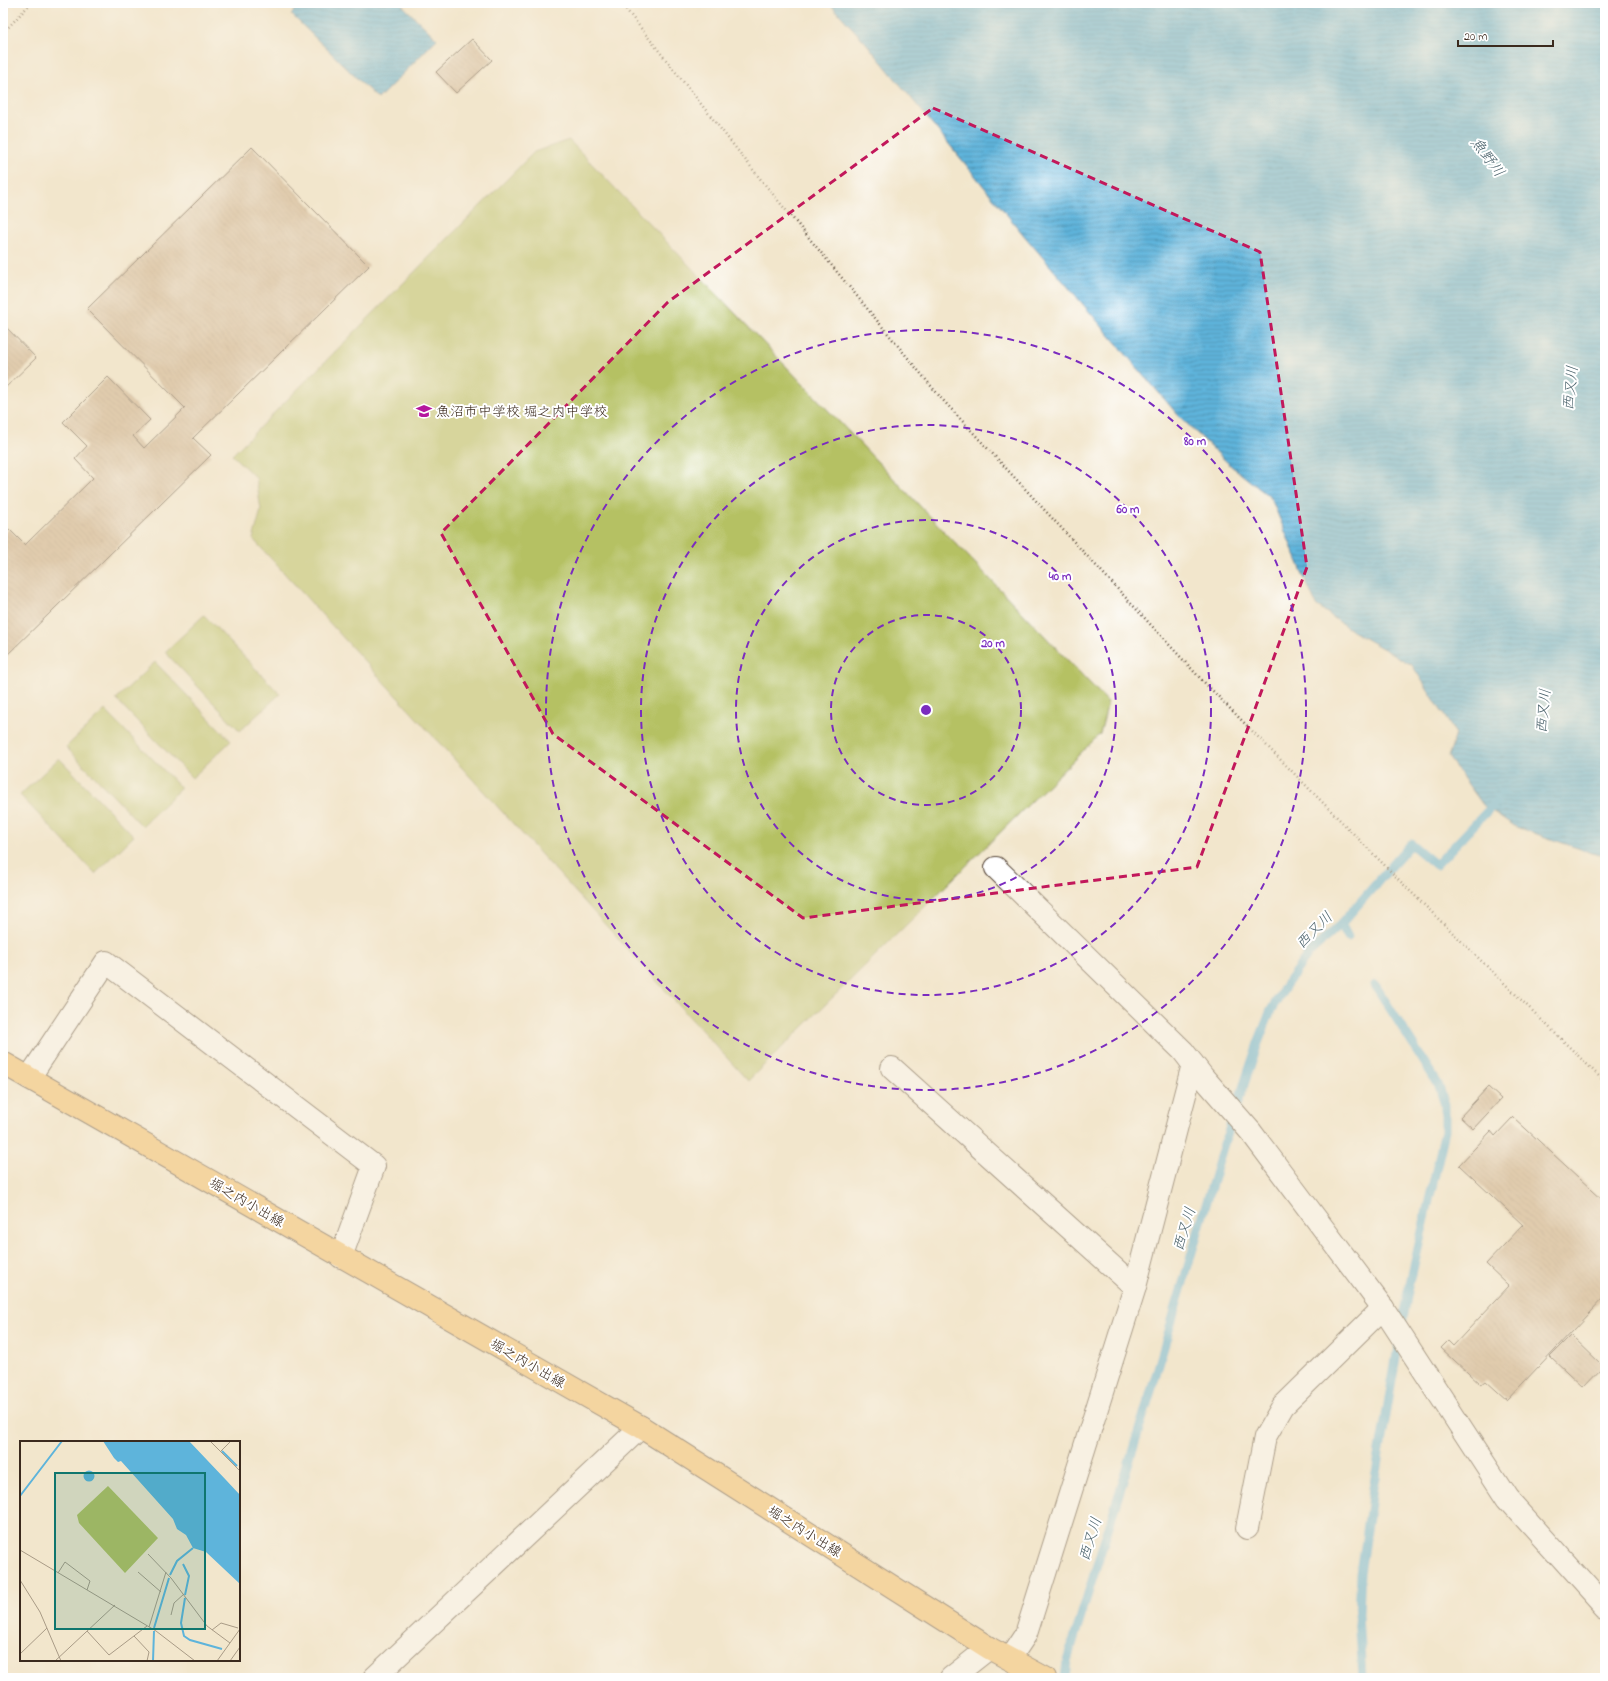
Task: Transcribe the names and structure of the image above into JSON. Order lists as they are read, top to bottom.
{
  "streets": {
    "main road": ["堀之内小出線"]
  },
  "water": ["魚野川", "西又川"],
  "places": {
    "school or university": ["魚沼市中学校 堀之内中学校"]
  },
  "scale_bar": "20 m",
  "rings": [
    "80 m",
    "60 m",
    "40 m",
    "20 m"
  ]
}
